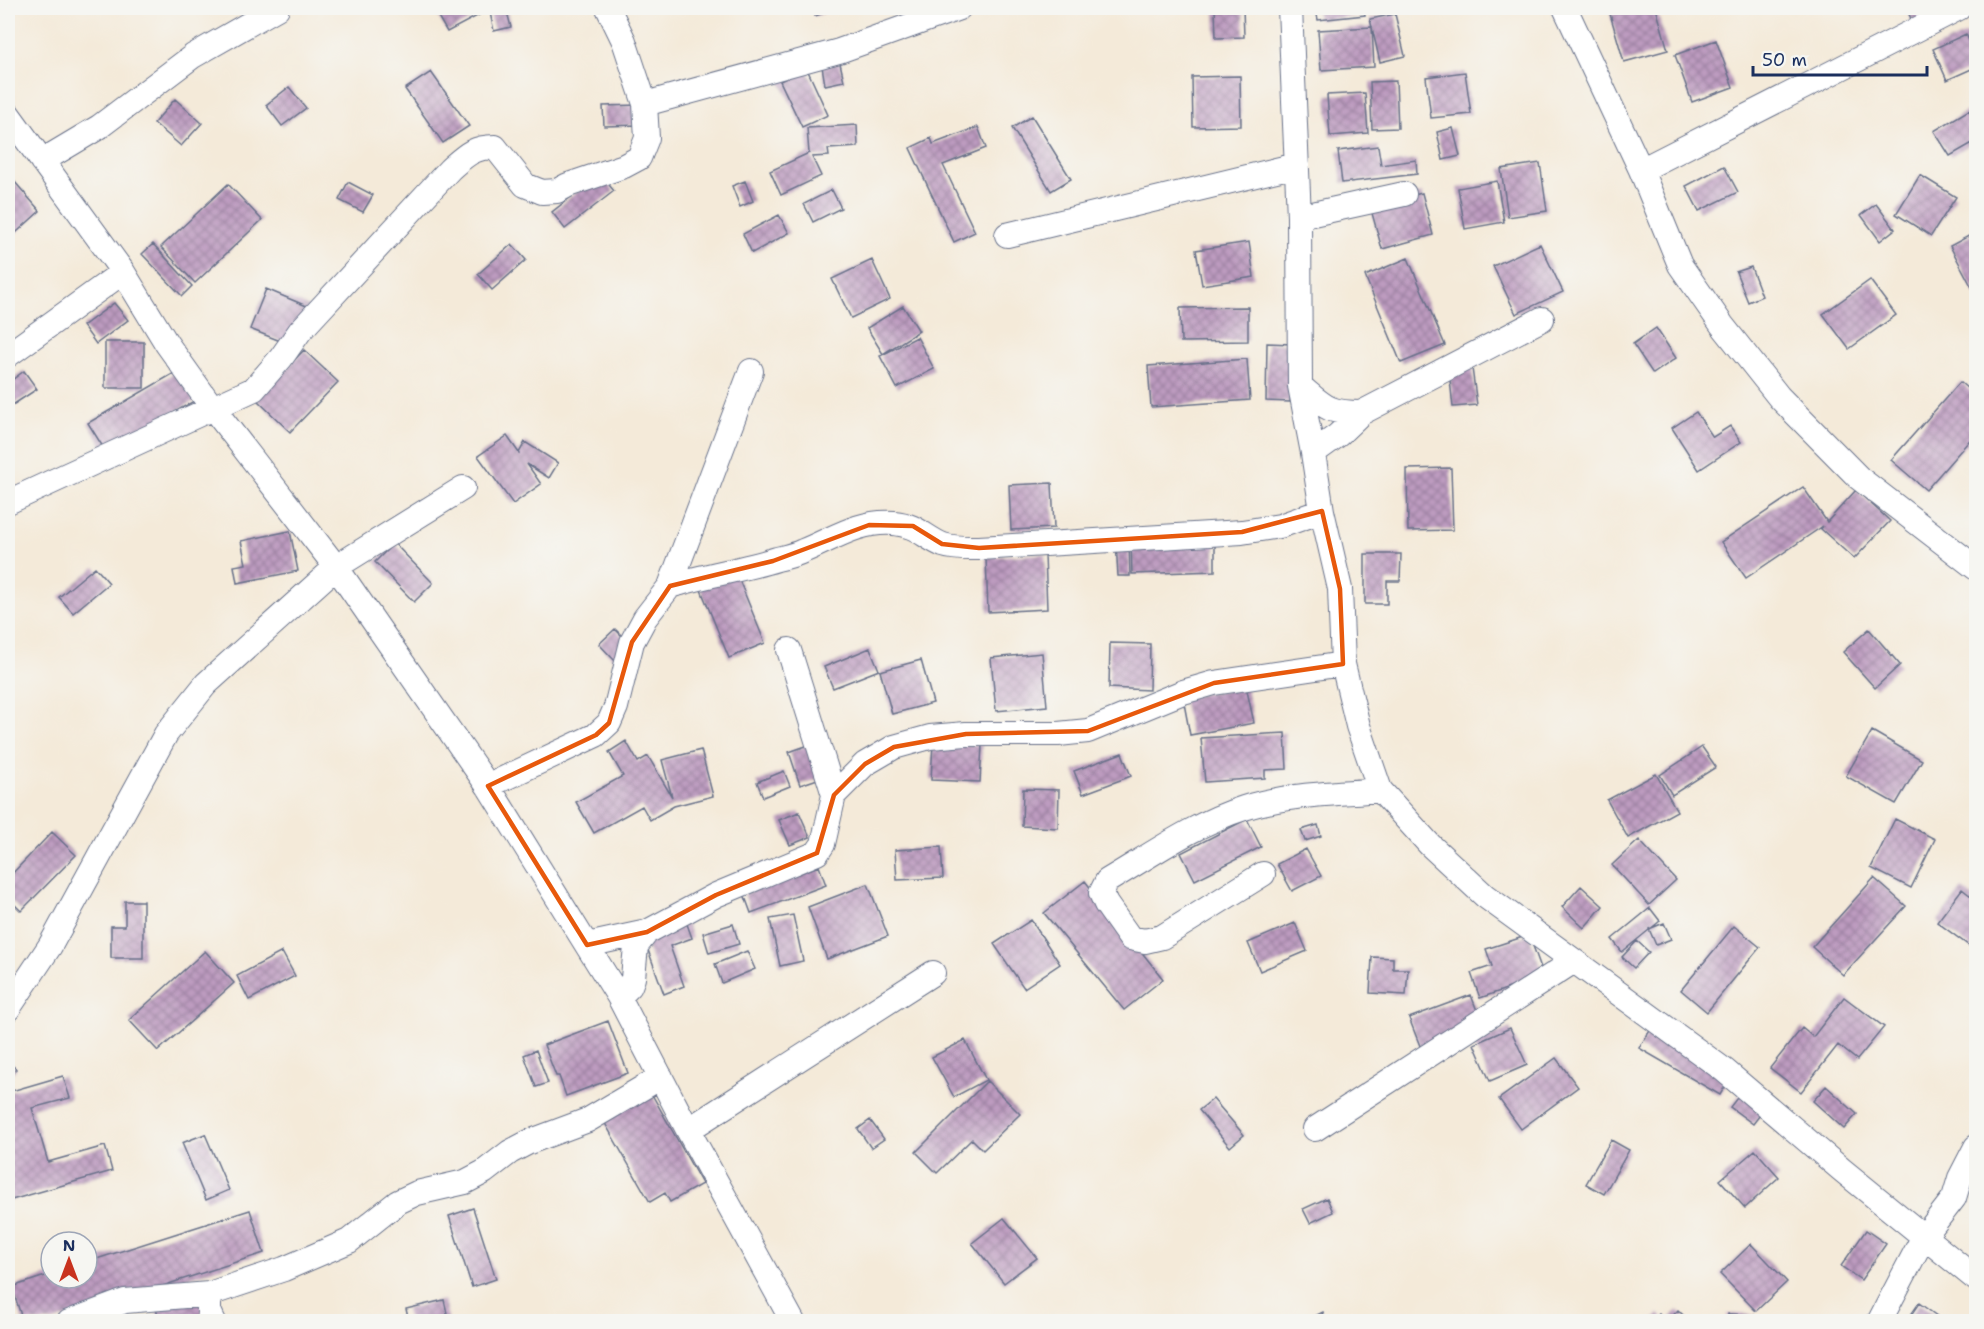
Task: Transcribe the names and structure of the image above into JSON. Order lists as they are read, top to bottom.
{
  "scale_bar": "50 m",
  "north": "top"
}
